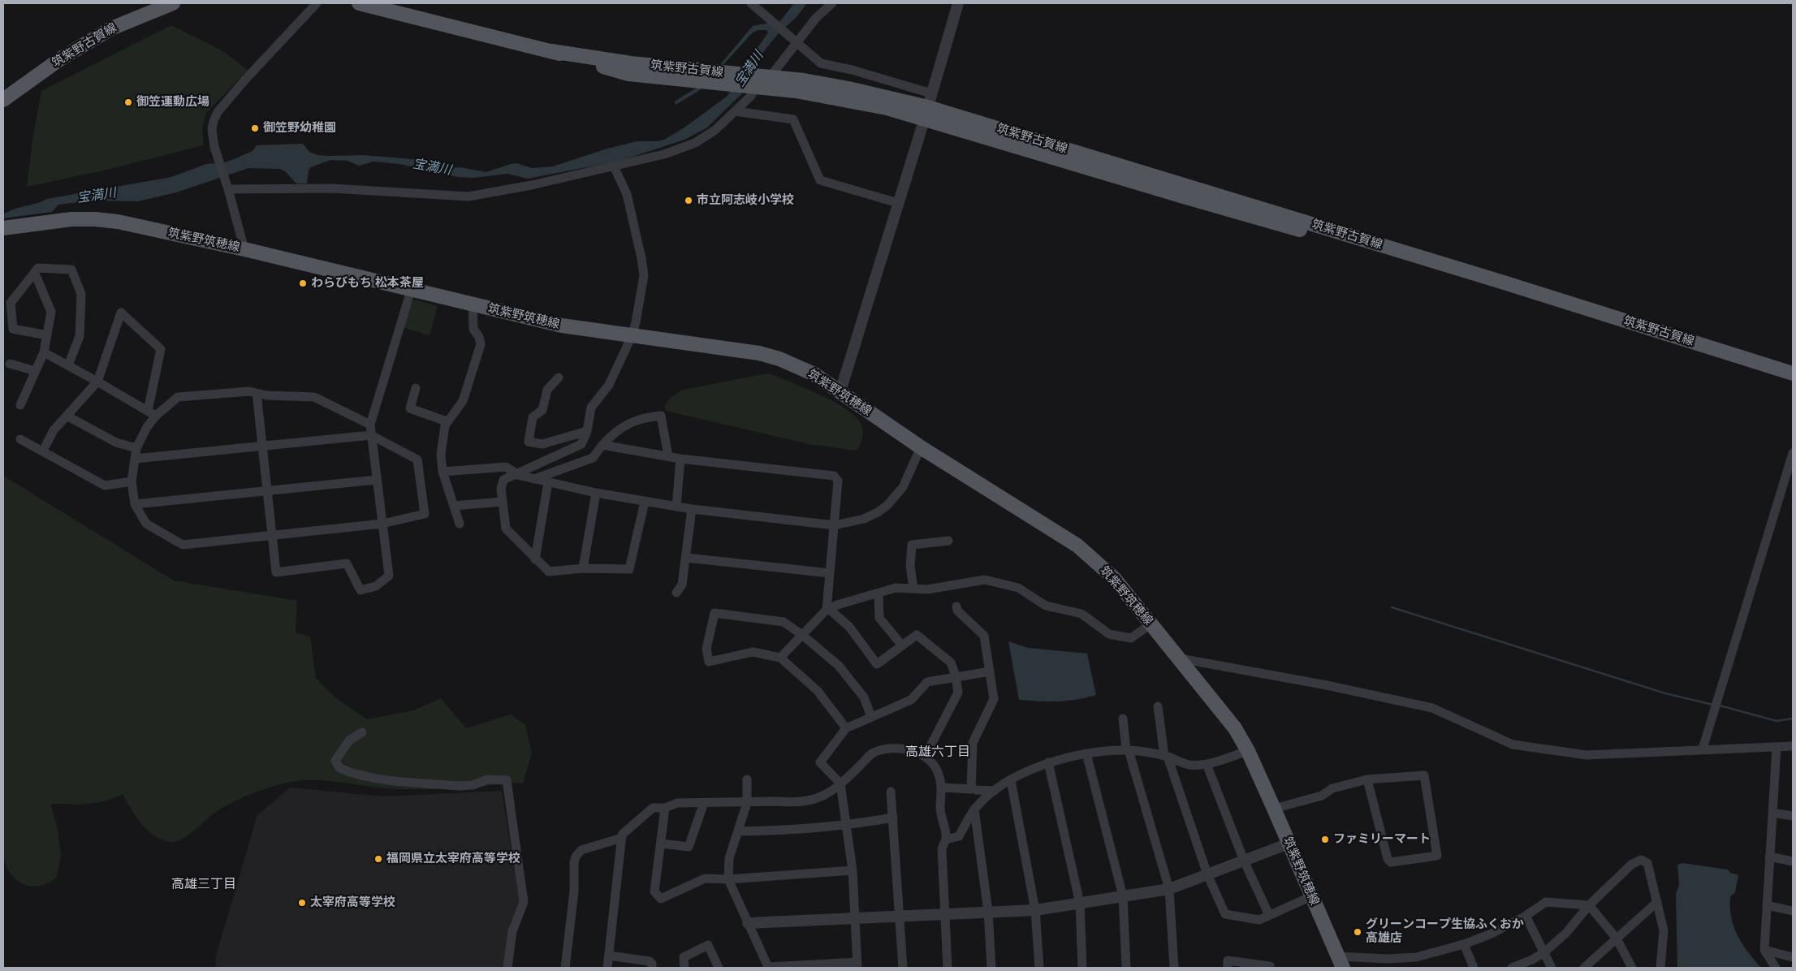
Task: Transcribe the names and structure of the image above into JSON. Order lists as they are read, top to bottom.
{
  "streets": {
    "main road": ["筑紫野古賀線", "筑紫野筑穂線"]
  },
  "districts": ["高雄六丁目", "高雄三丁目"],
  "water": ["宝満川"],
  "places": [
    "御笠運動広場",
    "御笠野幼稚園",
    "市立阿志岐小学校",
    "わらびもち 松本茶屋",
    "ファミリーマート",
    "福岡県立太宰府高等学校",
    "太宰府高等学校",
    "グリーンコープ生協ふくおか 高雄店"
  ]
}
